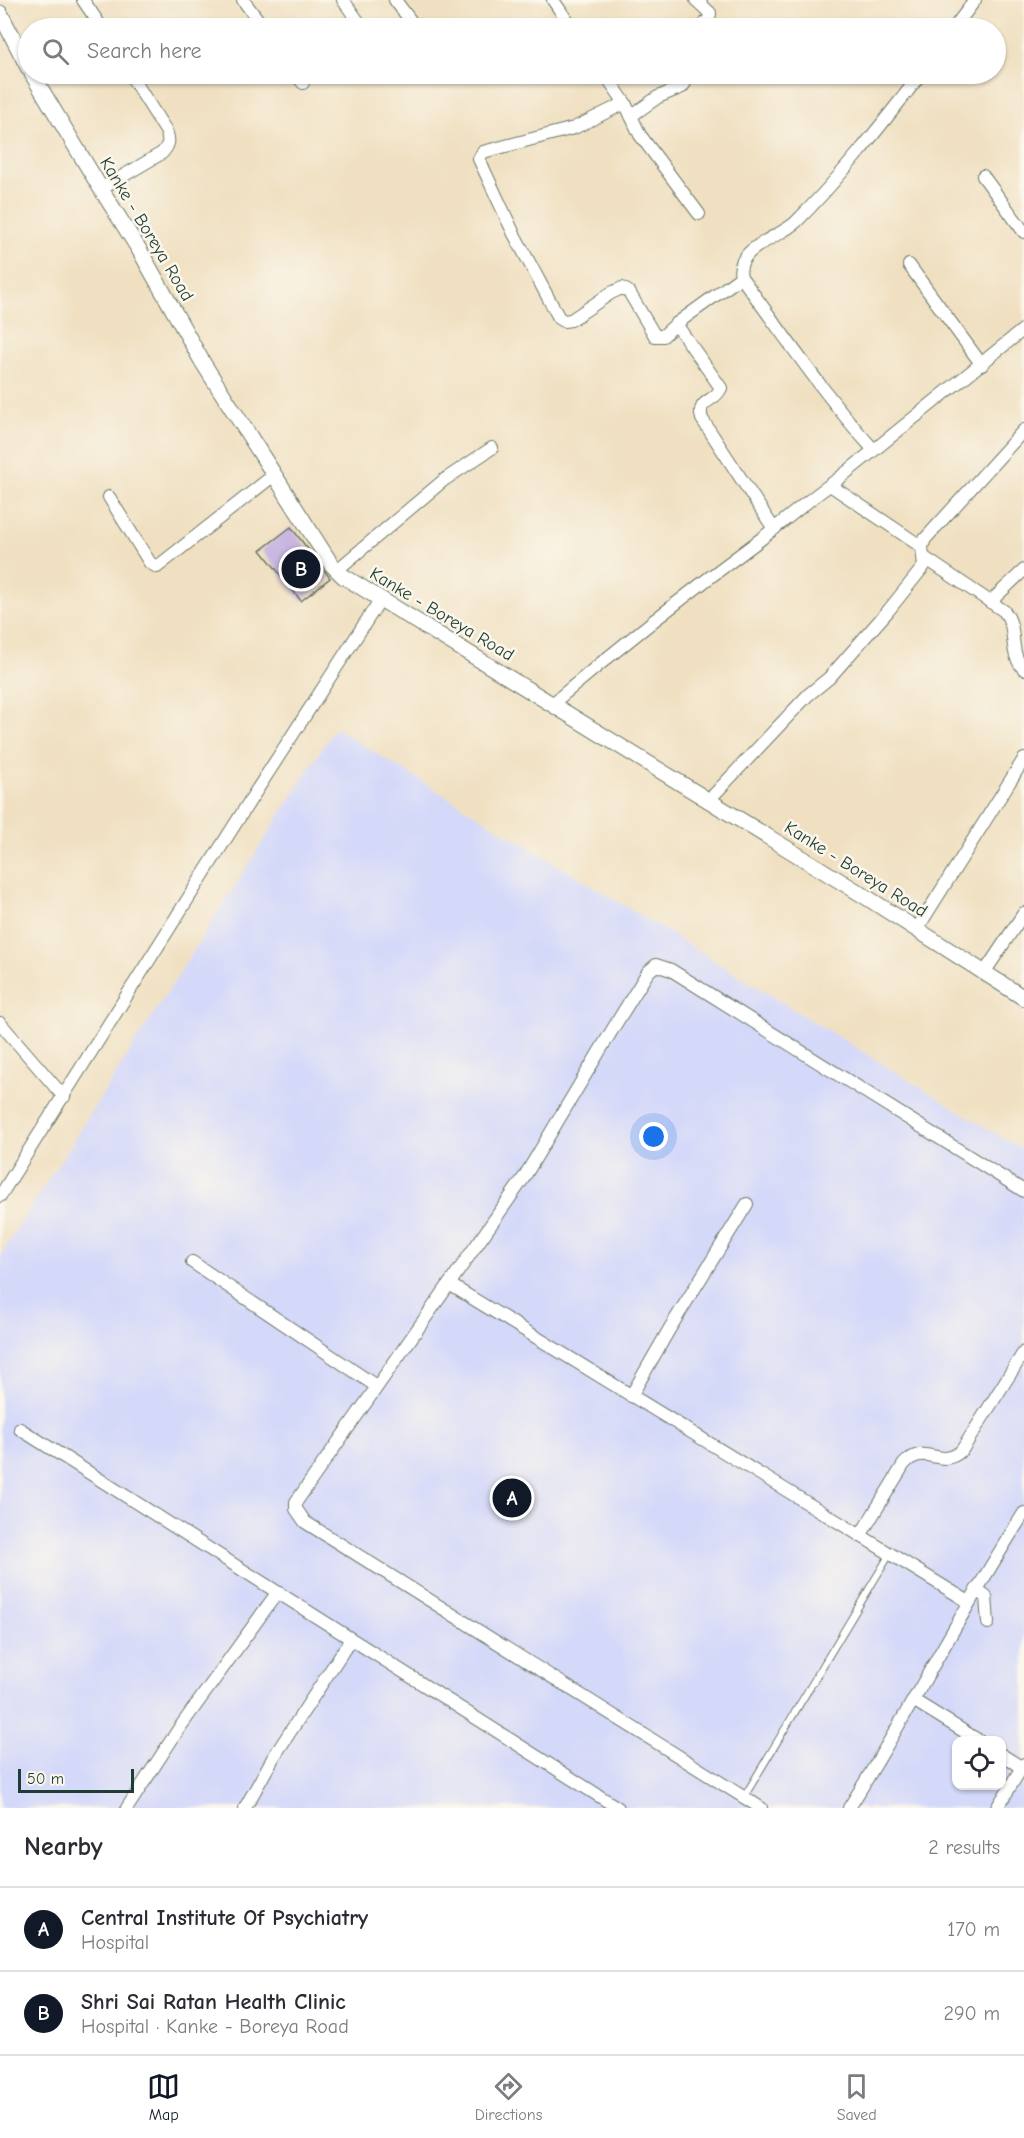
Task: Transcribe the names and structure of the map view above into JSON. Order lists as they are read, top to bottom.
{
  "streets": {
    "street": ["Kanke - Boreya Road"]
  },
  "scale_bar": "50 m",
  "page": {
    "search": "Search here",
    "pins": ["B", "A"],
    "scale": "50 m",
    "heading": ["Nearby", "2 results"],
    "list": [
      {
        "mark": "A",
        "name": "Central Institute Of Psychiatry",
        "note": "Hospital",
        "value": "170 m"
      },
      {
        "mark": "B",
        "name": "Shri Sai Ratan Health Clinic",
        "note": "Hospital · Kanke - Boreya Road",
        "value": "290 m"
      }
    ],
    "nav": ["Map", "Directions", "Saved"]
  }
}
